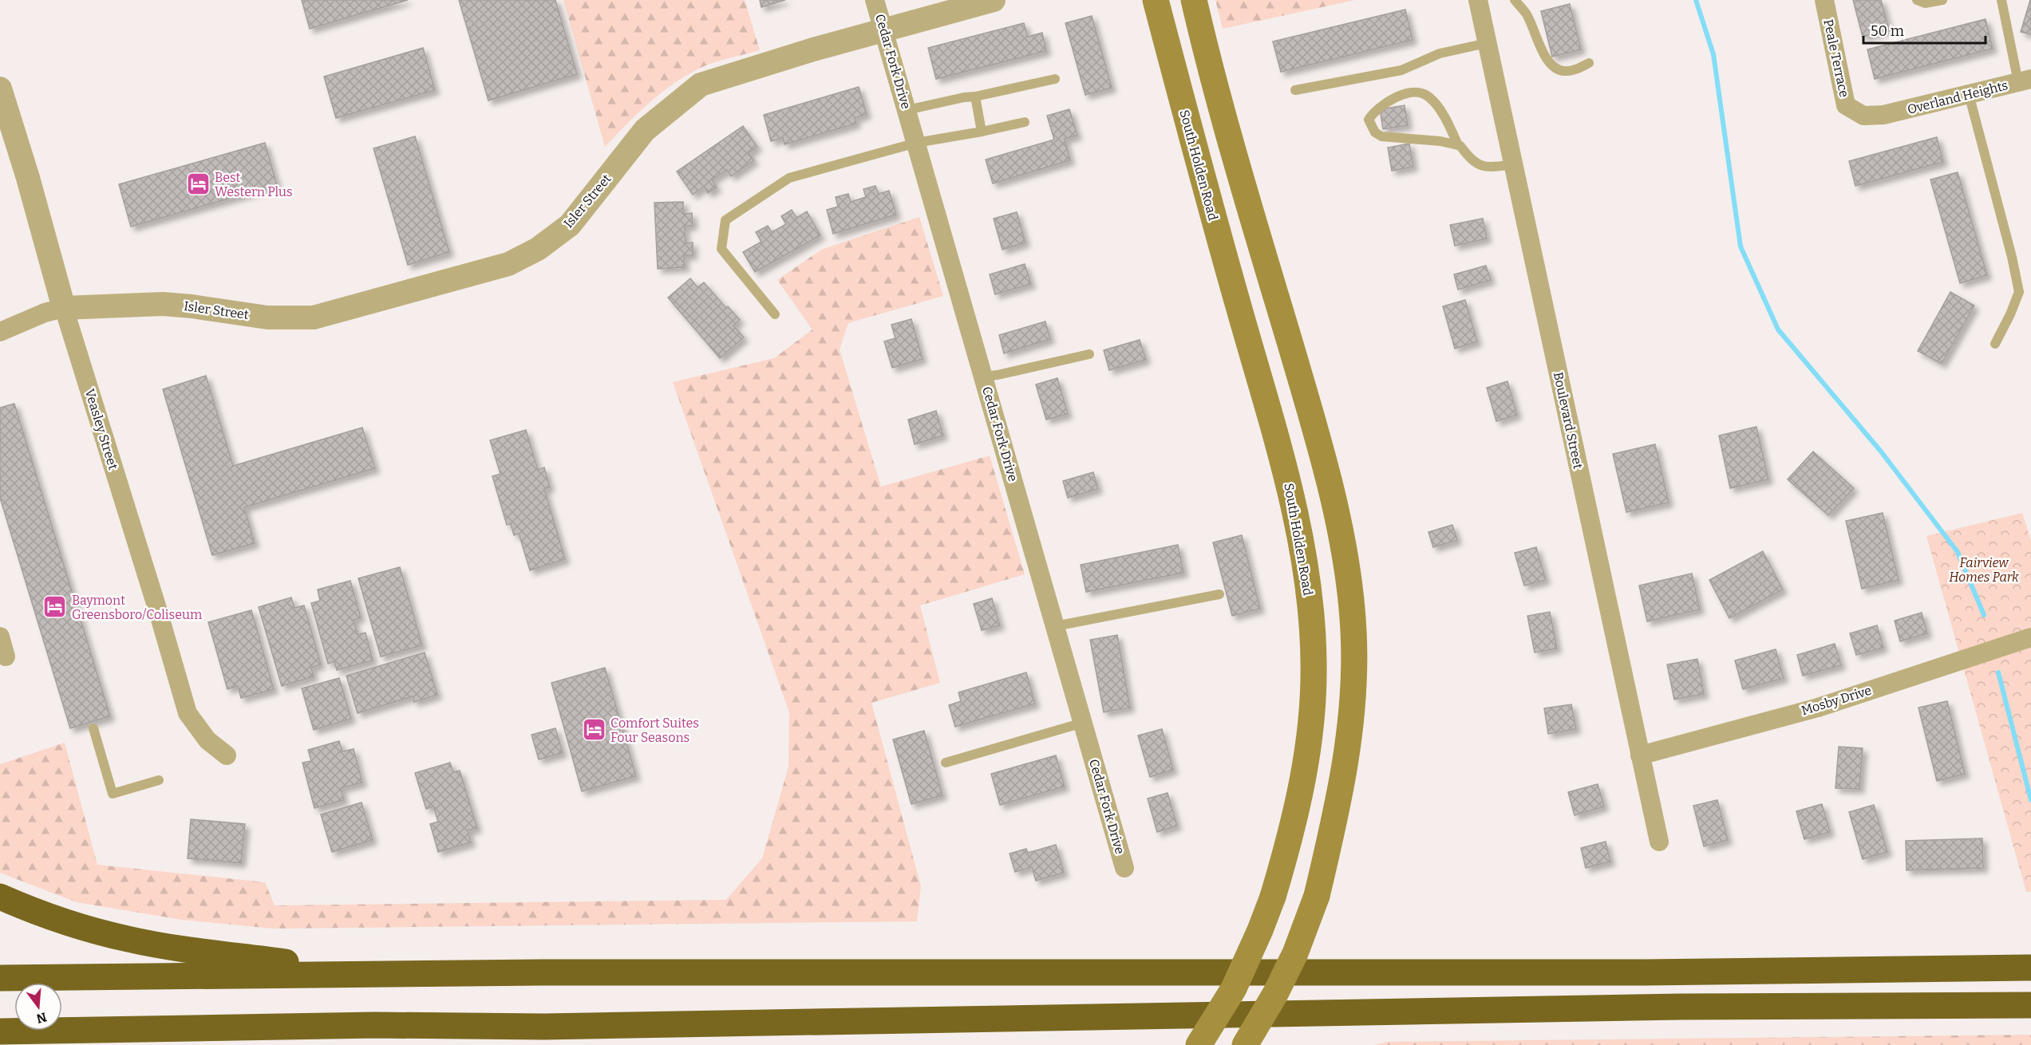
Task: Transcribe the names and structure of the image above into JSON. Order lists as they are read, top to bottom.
{
  "streets": {
    "main road": ["South Holden Road"],
    "street": [
      "Peale Terrace",
      "Cedar Fork Drive",
      "Overland Heights",
      "Isler Street",
      "Boulevard Street",
      "Veasley Street",
      "Mosby Drive"
    ]
  },
  "crossings": [
    ["Peale Terrace", "Overland Heights"],
    ["Cedar Fork Drive", "Isler Street"],
    ["Isler Street", "Veasley Street"],
    ["Boulevard Street", "Mosby Drive"]
  ],
  "parks": ["Fairview Homes Park"],
  "places": {
    "hotel": ["Best Western Plus", "Baymont Greensboro/Coliseum", "Comfort Suites Four Seasons"]
  },
  "scale_bar": "50 m",
  "north": "bottom"
}
